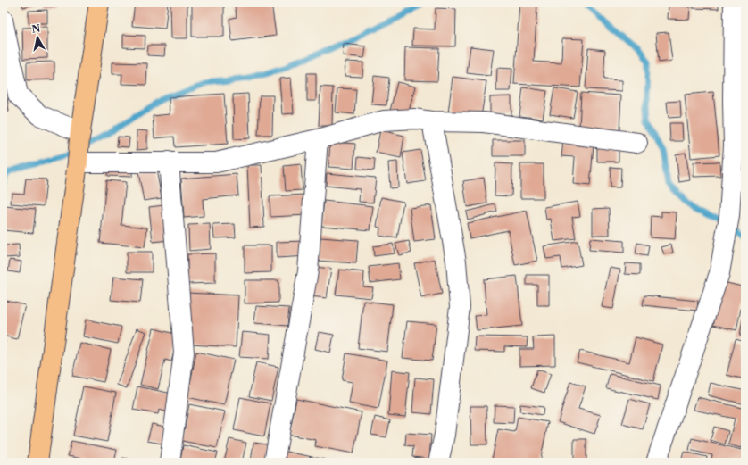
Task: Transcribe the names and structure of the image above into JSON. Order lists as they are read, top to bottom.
{
  "north": "top"
}
